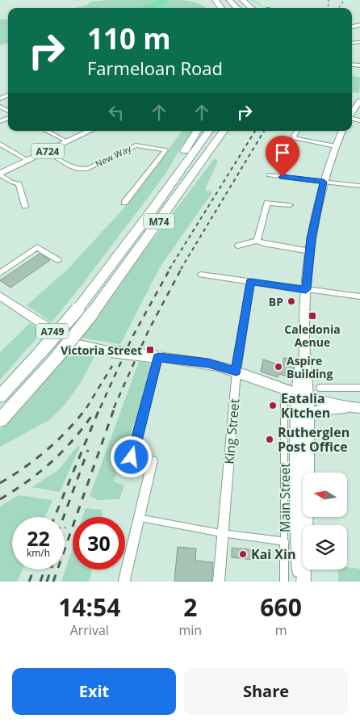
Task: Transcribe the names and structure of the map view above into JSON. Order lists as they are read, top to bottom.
{
  "streets": {
    "highway": ["M74"],
    "main road": ["A724", "A749", "Main Street"],
    "street": ["New Way", "King Street"]
  },
  "crossings": [
    ["A724", "New Way"],
    ["A749", "King Street"],
    ["A749", "Main Street"]
  ],
  "places": {
    "other": [
      "BP",
      "Aspire Building",
      "Eatalia Kitchen",
      "Rutherglen Post Office",
      "Kai Xin"
    ],
    "transit": ["Caledonia Aenue", "Victoria Street"]
  },
  "north": "left",
  "page": {
    "turn": ["110 m", "Farmeloan Road"],
    "speed": "22 km/h",
    "limit": "30",
    "eta": [
      "14:54",
      "Arrival",
      "2",
      "min",
      "660",
      "m"
    ],
    "buttons": ["Exit", "Share"]
  }
}
